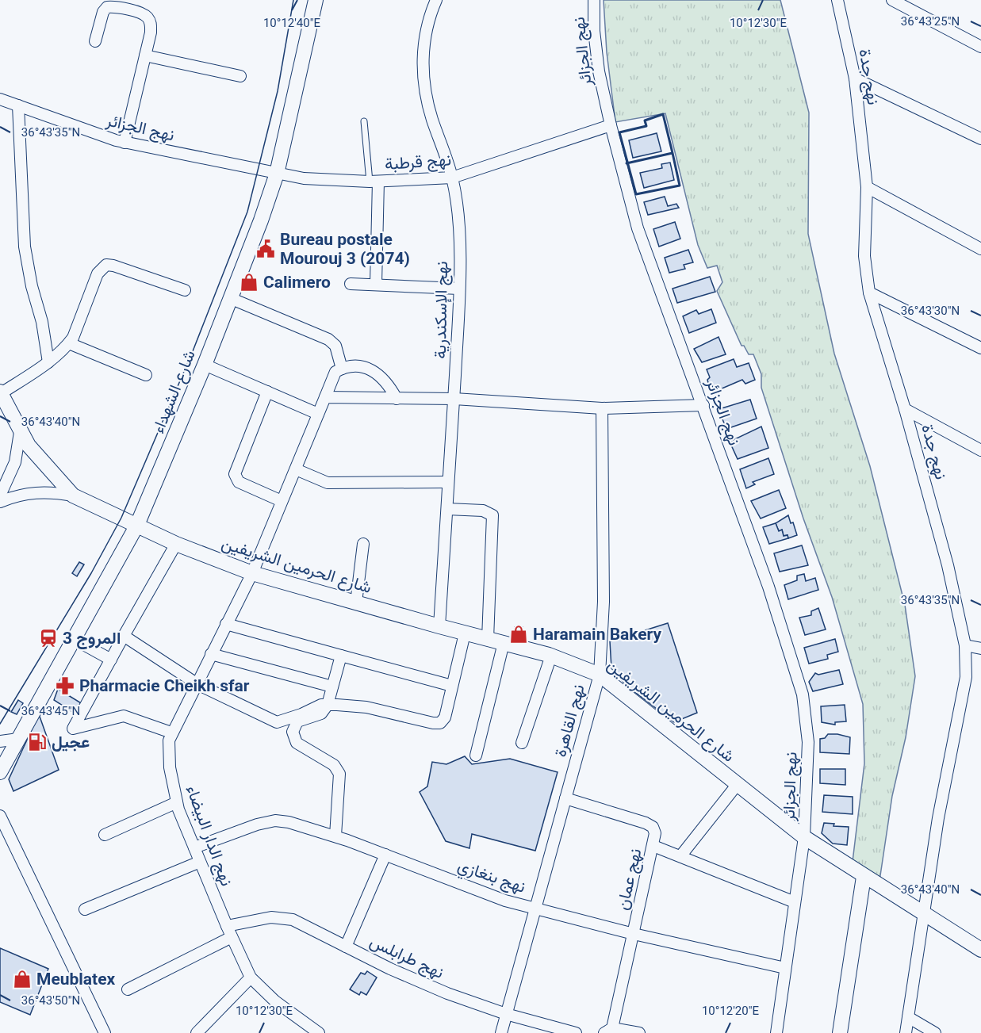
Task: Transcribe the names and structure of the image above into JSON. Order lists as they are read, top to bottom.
{
  "streets": {
    "street": [
      "نهج الجزائر",
      "نهج جدة",
      "نهج قرطبة",
      "نهج الإسكندرية",
      "شارع الشهداء",
      "شارع الحرمين الشريفين",
      "نهج القاهرة",
      "نهج الدار البيضاء",
      "نهج بنغازي",
      "نهج عمان",
      "نهج طرابلس"
    ]
  },
  "crossings": [
    ["نهج الجزائر", "نهج قرطبة"],
    ["نهج الجزائر", "شارع الشهداء"],
    ["نهج الجزائر", "شارع الحرمين الشريفين"],
    ["نهج الجزائر", "نهج بنغازي"],
    ["نهج جدة", "شارع الحرمين الشريفين"],
    ["نهج قرطبة", "نهج الإسكندرية"],
    ["نهج قرطبة", "شارع الشهداء"],
    ["نهج الإسكندرية", "شارع الحرمين الشريفين"],
    ["شارع الشهداء", "شارع الحرمين الشريفين"],
    ["شارع الحرمين الشريفين", "نهج القاهرة"],
    ["شارع الحرمين الشريفين", "نهج الدار البيضاء"],
    ["نهج القاهرة", "نهج بنغازي"],
    ["نهج القاهرة", "نهج عمان"],
    ["نهج القاهرة", "نهج طرابلس"],
    ["نهج الدار البيضاء", "نهج بنغازي"],
    ["نهج الدار البيضاء", "نهج طرابلس"],
    ["نهج بنغازي", "نهج عمان"]
  ],
  "places": {
    "public building": ["Bureau postale Mourouj 3 (2074)"],
    "shop": ["Calimero", "Haramain Bakery", "Meublatex"],
    "station": ["المروج 3"],
    "pharmacy": ["Pharmacie Cheikh sfar"],
    "fuel station": ["عجيل"]
  },
  "coordinates": [
    "36°43'25\"N",
    "10°12'40\"E",
    "10°12'30\"E",
    "36°43'35\"N",
    "36°43'30\"N",
    "36°43'40\"N",
    "36°43'45\"N",
    "36°43'50\"N",
    "10°12'20\"E"
  ]
}
